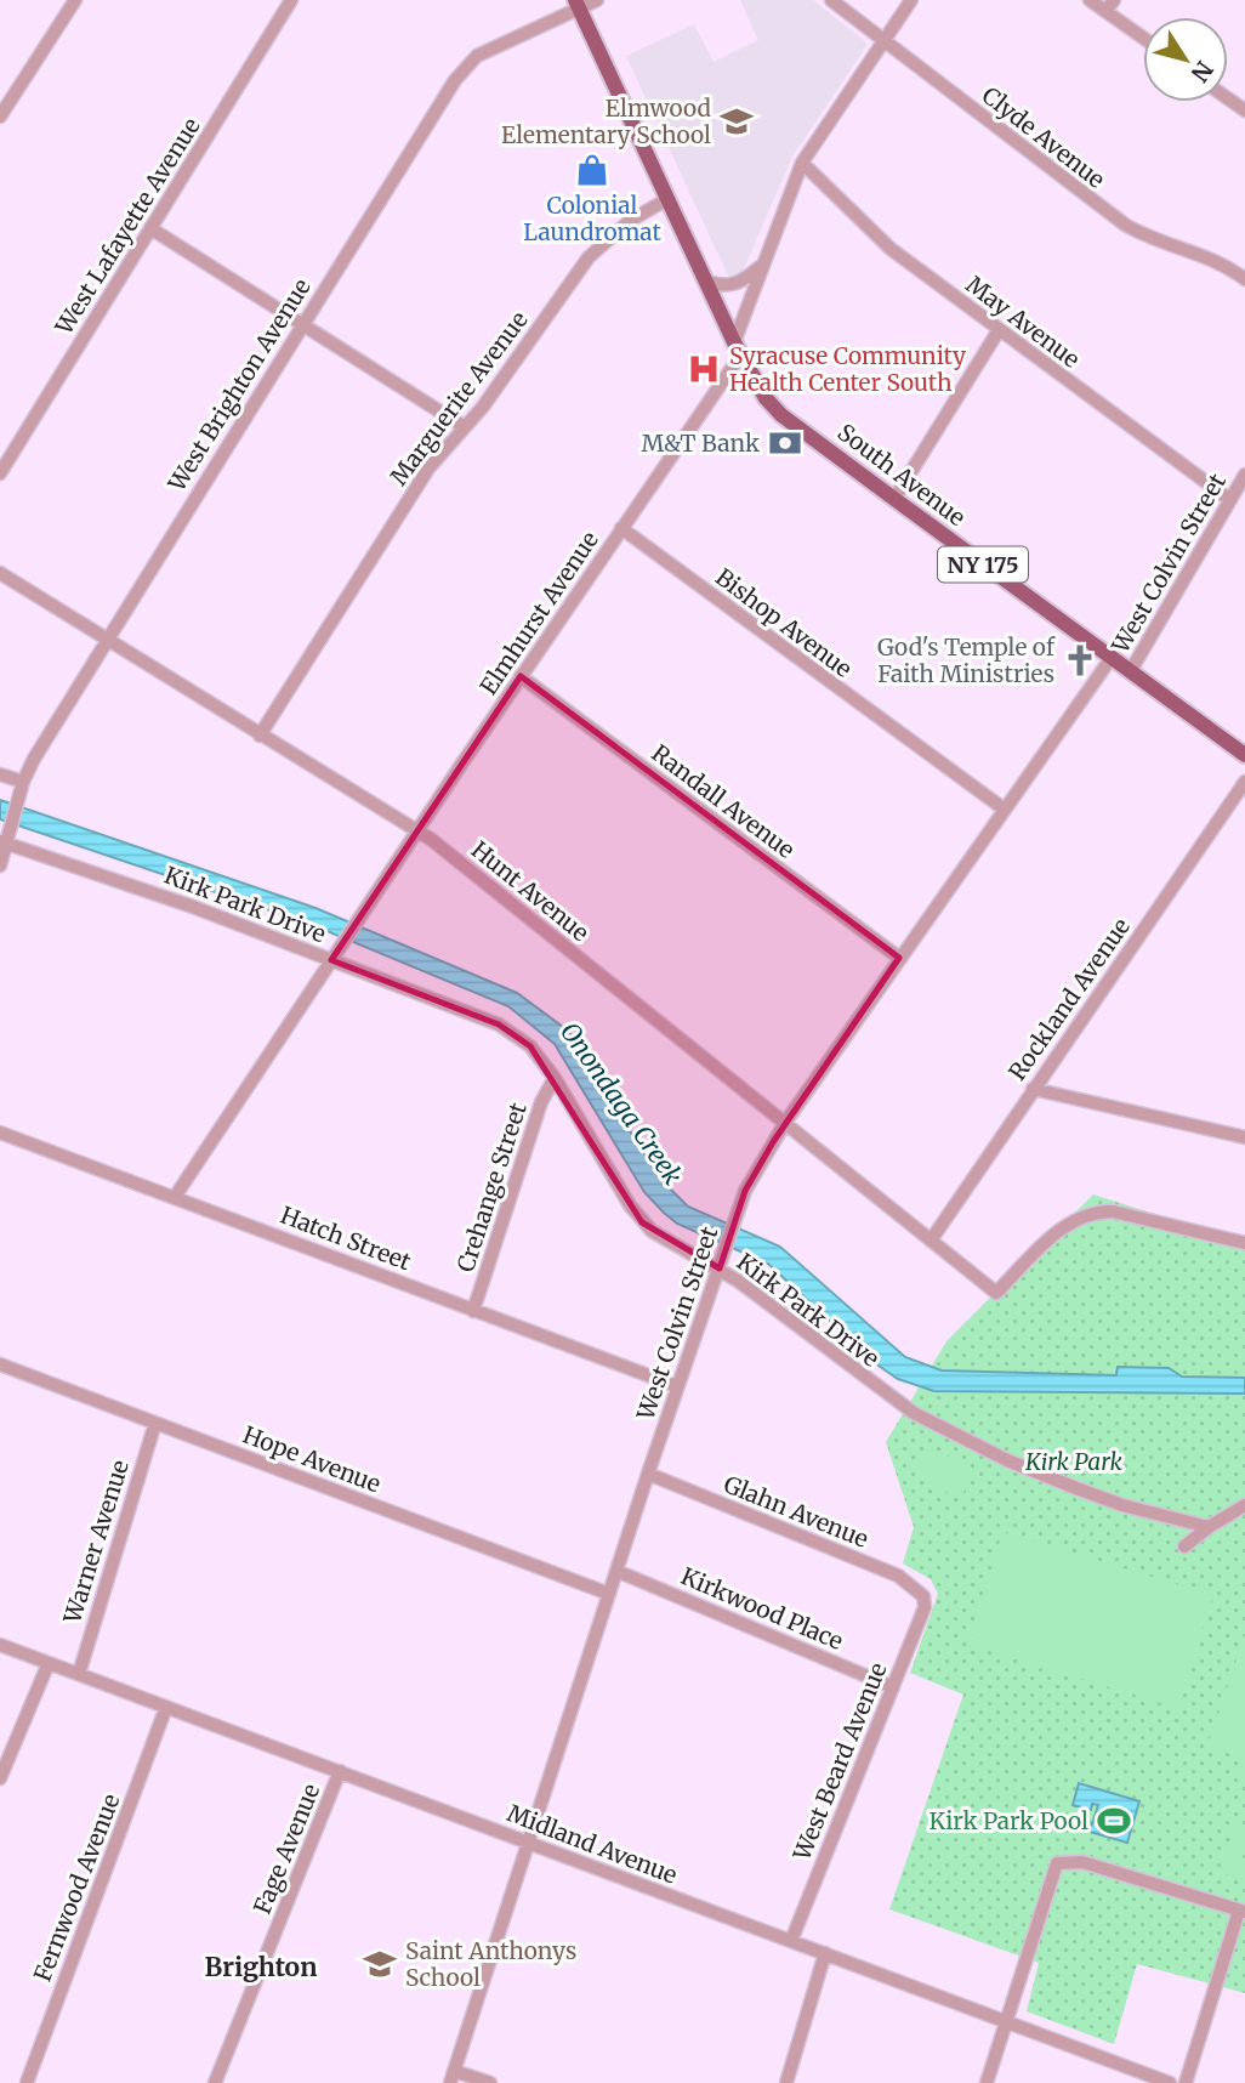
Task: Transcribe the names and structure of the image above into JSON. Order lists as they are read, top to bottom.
{
  "streets": {
    "main road": ["South Avenue", "NY 175"],
    "street": [
      "Clyde Avenue",
      "West Lafayette Avenue",
      "May Avenue",
      "West Brighton Avenue",
      "Marguerite Avenue",
      "West Colvin Street",
      "Elmhurst Avenue",
      "Bishop Avenue",
      "Randall Avenue",
      "Hunt Avenue",
      "Kirk Park Drive",
      "Rockland Avenue",
      "Crehange Street",
      "Hatch Street",
      "Hope Avenue",
      "Glahn Avenue",
      "Warner Avenue",
      "Kirkwood Place",
      "West Beard Avenue",
      "Midland Avenue",
      "Fage Avenue",
      "Fernwood Avenue"
    ]
  },
  "crossings": [
    ["Clyde Avenue", "Elmhurst Avenue"],
    ["May Avenue", "West Colvin Street"],
    ["May Avenue", "Elmhurst Avenue"],
    ["West Brighton Avenue", "South Avenue"],
    ["West Brighton Avenue", "Hunt Avenue"],
    ["West Brighton Avenue", "Kirk Park Drive"],
    ["Marguerite Avenue", "South Avenue"],
    ["Marguerite Avenue", "Hunt Avenue"],
    ["South Avenue", "West Colvin Street"],
    ["South Avenue", "Elmhurst Avenue"],
    ["West Colvin Street", "Bishop Avenue"],
    ["West Colvin Street", "Randall Avenue"],
    ["West Colvin Street", "Hunt Avenue"],
    ["West Colvin Street", "Kirk Park Drive"],
    ["West Colvin Street", "Hatch Street"],
    ["West Colvin Street", "Hope Avenue"],
    ["West Colvin Street", "Glahn Avenue"],
    ["West Colvin Street", "Kirkwood Place"],
    ["West Colvin Street", "Midland Avenue"],
    ["Elmhurst Avenue", "Bishop Avenue"],
    ["Elmhurst Avenue", "Randall Avenue"],
    ["Elmhurst Avenue", "Hunt Avenue"],
    ["Elmhurst Avenue", "Kirk Park Drive"],
    ["Hunt Avenue", "Rockland Avenue"],
    ["Kirk Park Drive", "Crehange Street"],
    ["Crehange Street", "Hatch Street"],
    ["Hope Avenue", "Warner Avenue"],
    ["Glahn Avenue", "West Beard Avenue"],
    ["Warner Avenue", "Midland Avenue"],
    ["Kirkwood Place", "West Beard Avenue"],
    ["West Beard Avenue", "Midland Avenue"],
    ["Midland Avenue", "Fage Avenue"],
    ["Midland Avenue", "Fernwood Avenue"]
  ],
  "districts": ["Brighton"],
  "water": ["Onondaga Creek"],
  "parks": ["Kirk Park"],
  "places": {
    "school or university": ["Elmwood Elementary School", "Saint Anthonys School"],
    "shop": ["Colonial Laundromat"],
    "hospital": ["Syracuse Community Health Center South"],
    "bank": ["M&T Bank"],
    "church": ["God's Temple of Faith Ministries"],
    "sports": ["Kirk Park Pool"]
  },
  "north": "bottom right"
}
